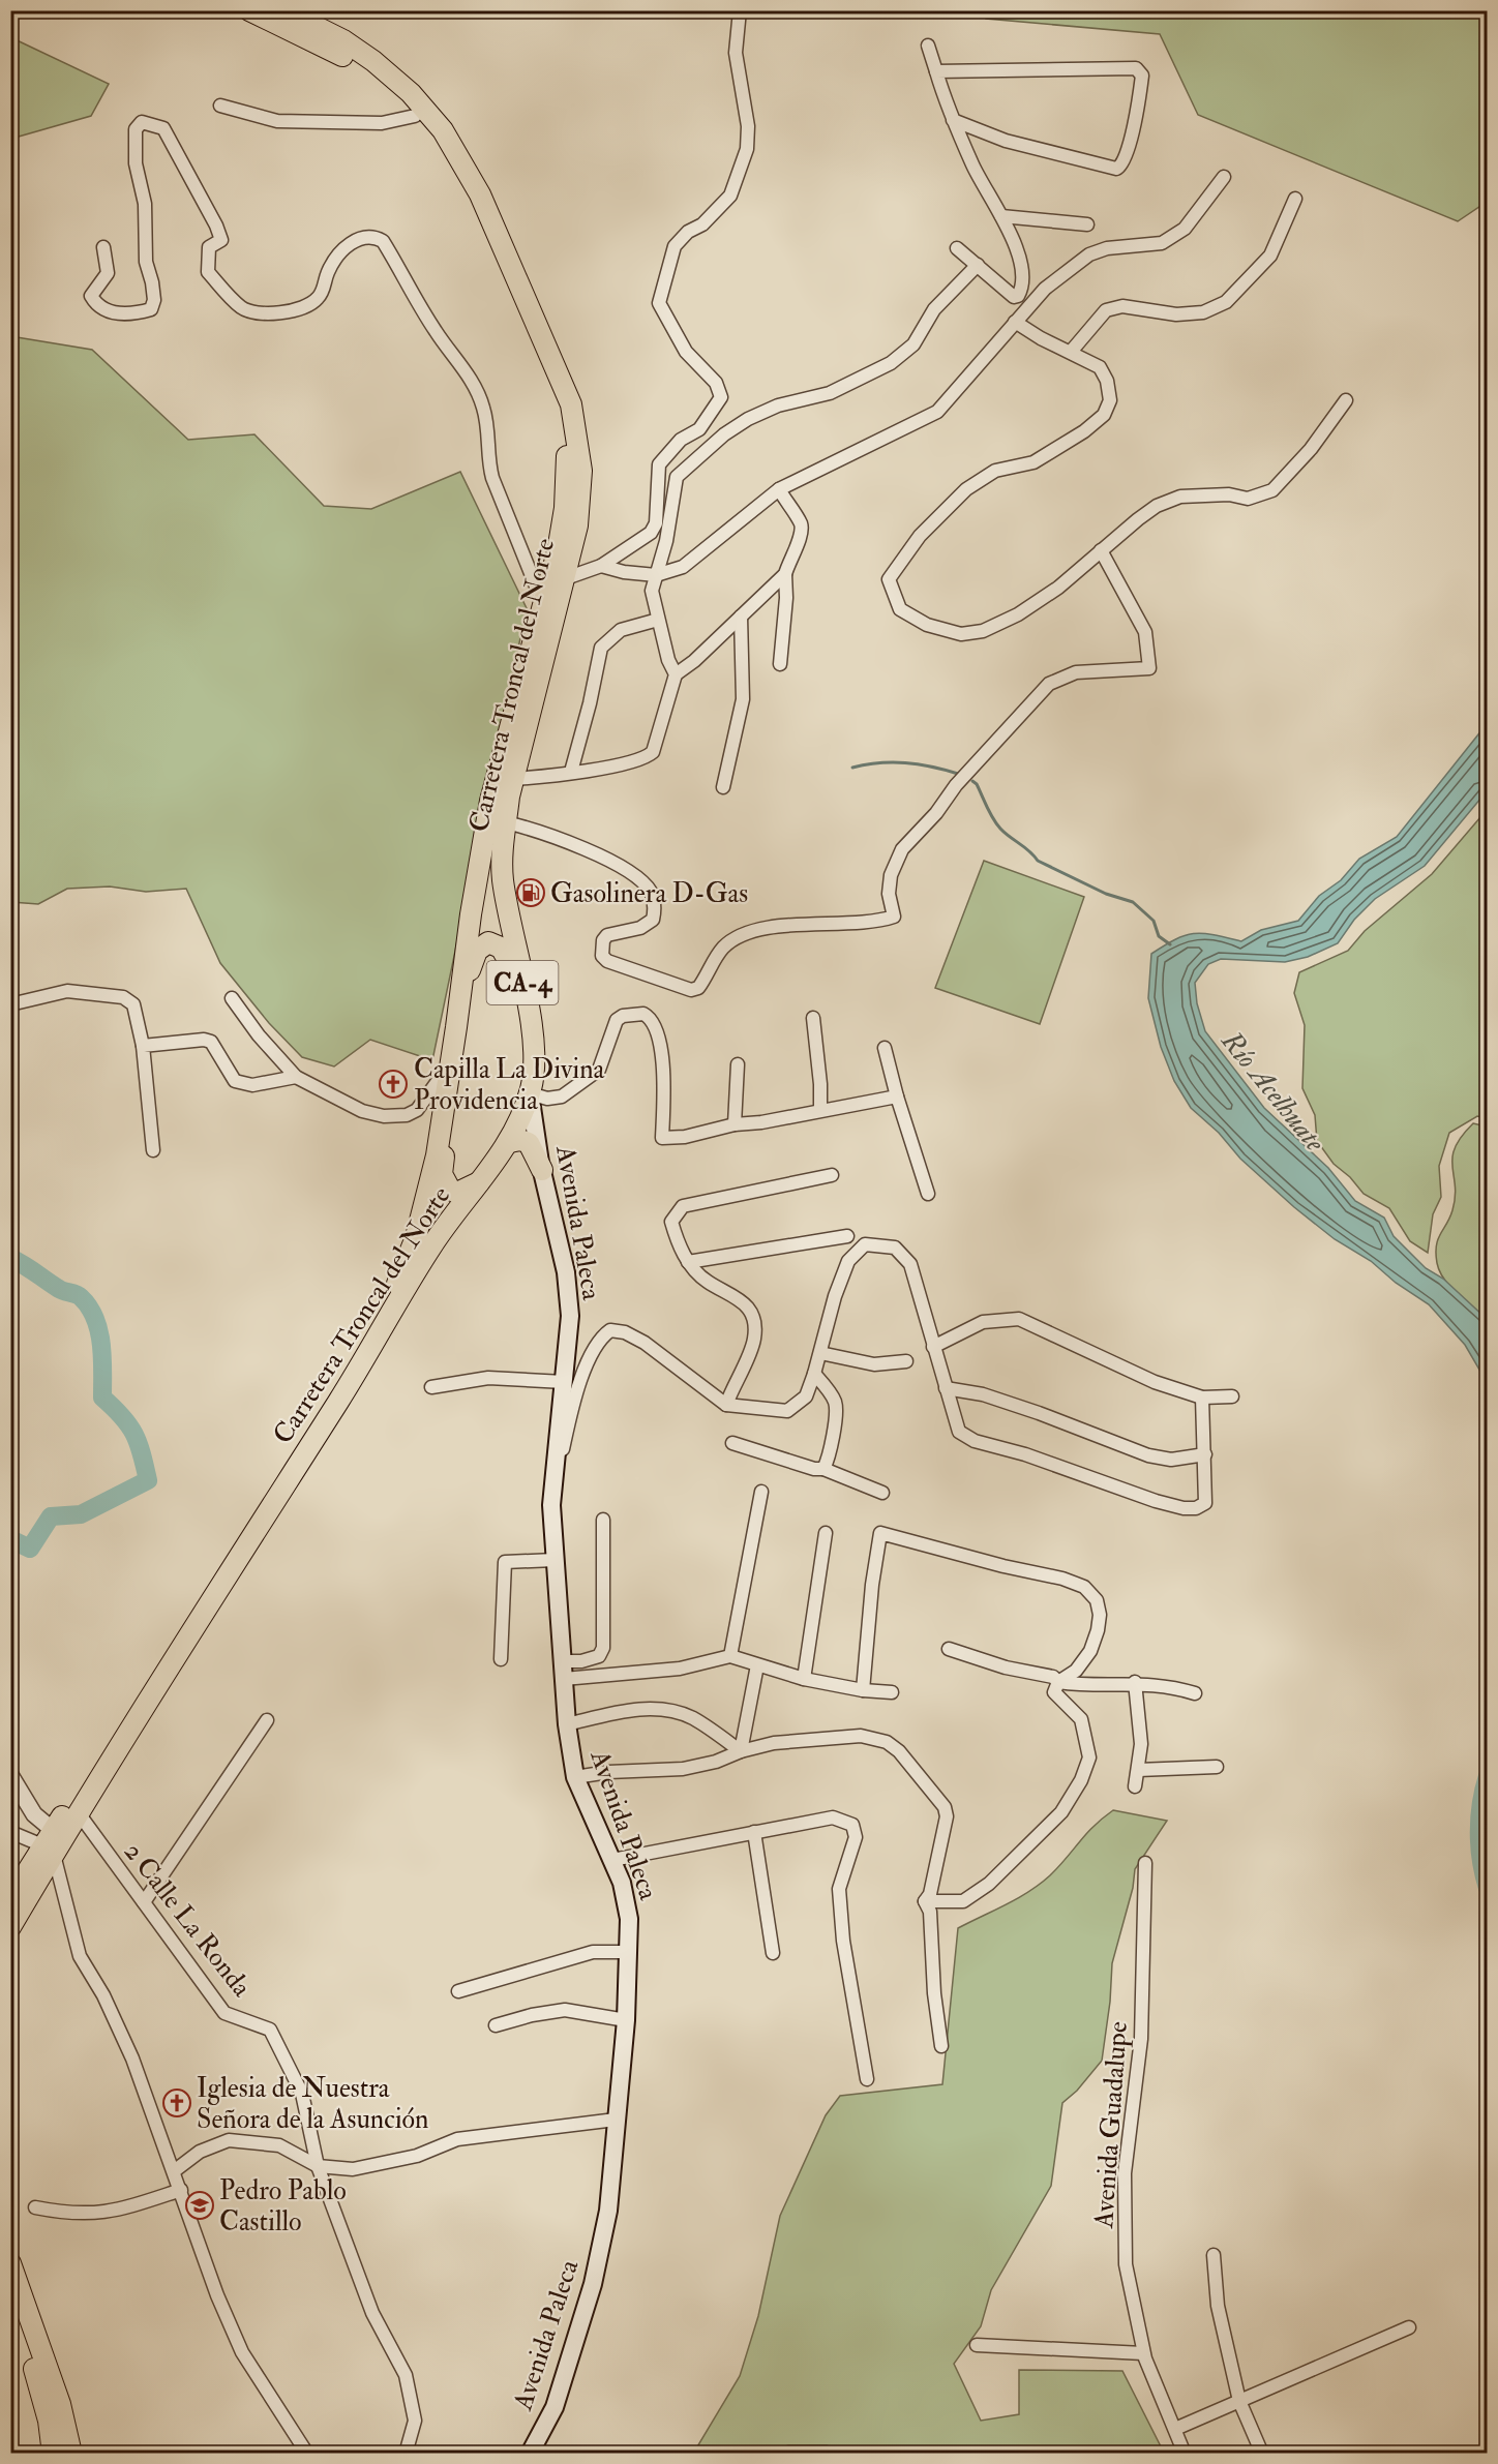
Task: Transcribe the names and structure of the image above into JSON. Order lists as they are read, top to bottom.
{
  "streets": {
    "main road": ["Carretera Troncal del Norte", "CA-4", "Avenida Paleca"],
    "street": ["2 Calle La Ronda", "Avenida Guadalupe"]
  },
  "crossings": [
    ["Carretera Troncal del Norte", "Avenida Paleca"],
    ["Carretera Troncal del Norte", "2 Calle La Ronda"]
  ],
  "water": ["Río Acelhuate"],
  "places": {
    "fuel station": ["Gasolinera D-Gas"],
    "church": ["Capilla La Divina Providencia", "Iglesia de Nuestra Señora de la Asunción"],
    "school or university": ["Pedro Pablo Castillo"]
  }
}
